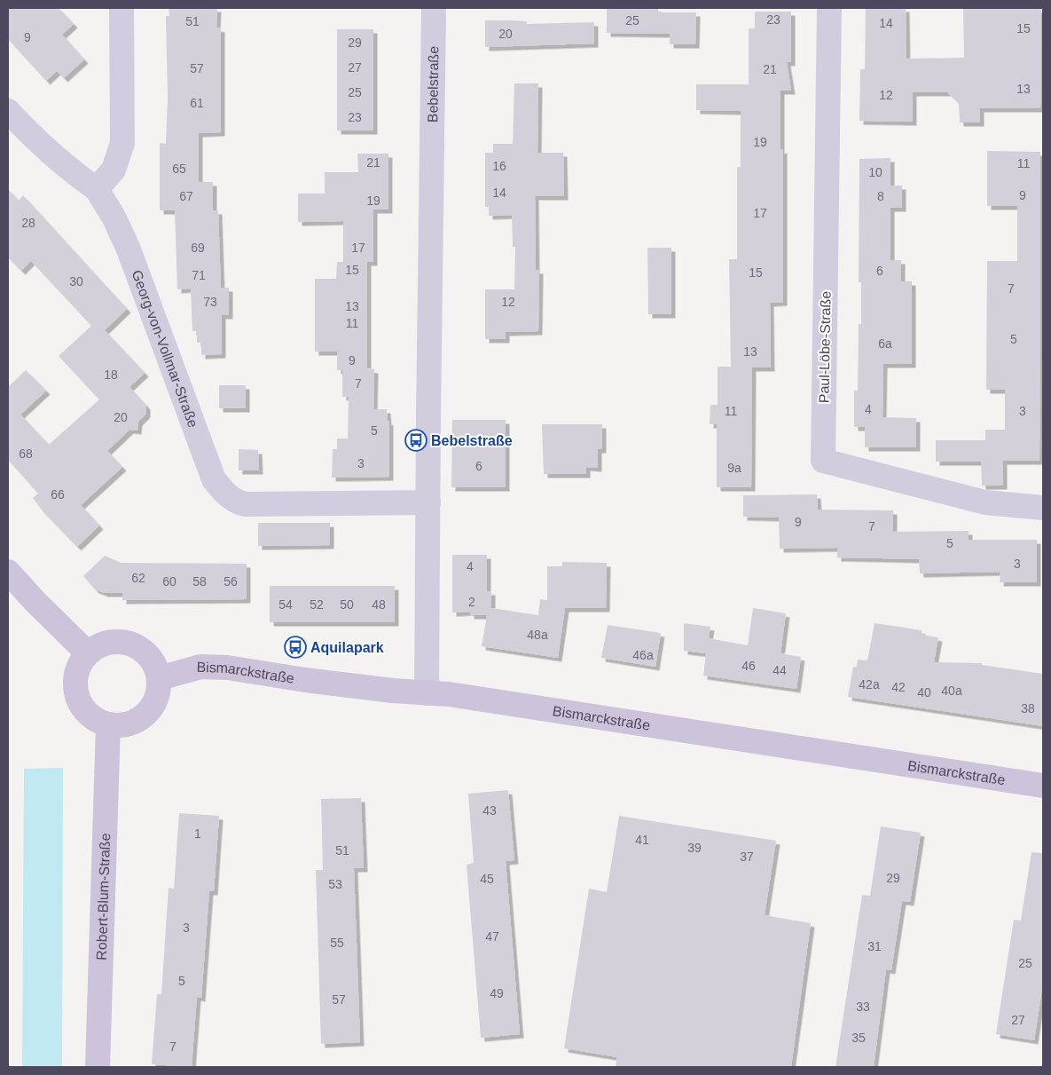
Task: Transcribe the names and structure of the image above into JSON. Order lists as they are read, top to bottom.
{
  "streets": {
    "main road": ["Bismarckstraße", "Robert-Blum-Straße"],
    "street": ["Bebelstraße", "Paul-Löbe-Straße", "Georg-von-Vollmar-Straße"]
  },
  "crossings": [
    ["Bebelstraße", "Georg-von-Vollmar-Straße"],
    ["Bebelstraße", "Bismarckstraße"],
    ["Bismarckstraße", "Robert-Blum-Straße"]
  ],
  "places": {
    "bus stop": ["Bebelstraße", "Aquilapark"]
  },
  "house_numbers": [
    "23",
    "25",
    "51",
    "14",
    "15",
    "20",
    "9",
    "29",
    "27",
    "57",
    "21",
    "13",
    "25",
    "12",
    "61",
    "23",
    "19",
    "21",
    "11",
    "16",
    "65",
    "10",
    "14",
    "9",
    "67",
    "8",
    "19",
    "17",
    "28",
    "69",
    "17",
    "15",
    "6",
    "15",
    "71",
    "30",
    "7",
    "73",
    "12",
    "13",
    "11",
    "5",
    "6a",
    "13",
    "9",
    "18",
    "7",
    "4",
    "11",
    "3",
    "20",
    "5",
    "68",
    "3",
    "6",
    "9a",
    "66",
    "9",
    "7",
    "5",
    "3",
    "4",
    "62",
    "60",
    "58",
    "56",
    "2",
    "54",
    "52",
    "50",
    "48",
    "48a",
    "46a",
    "46",
    "44",
    "42a",
    "42",
    "40a",
    "40",
    "38",
    "43",
    "1",
    "41",
    "39",
    "51",
    "37",
    "29",
    "45",
    "53",
    "3",
    "47",
    "55",
    "31",
    "25",
    "5",
    "49",
    "57",
    "33",
    "27",
    "35",
    "7"
  ]
}
